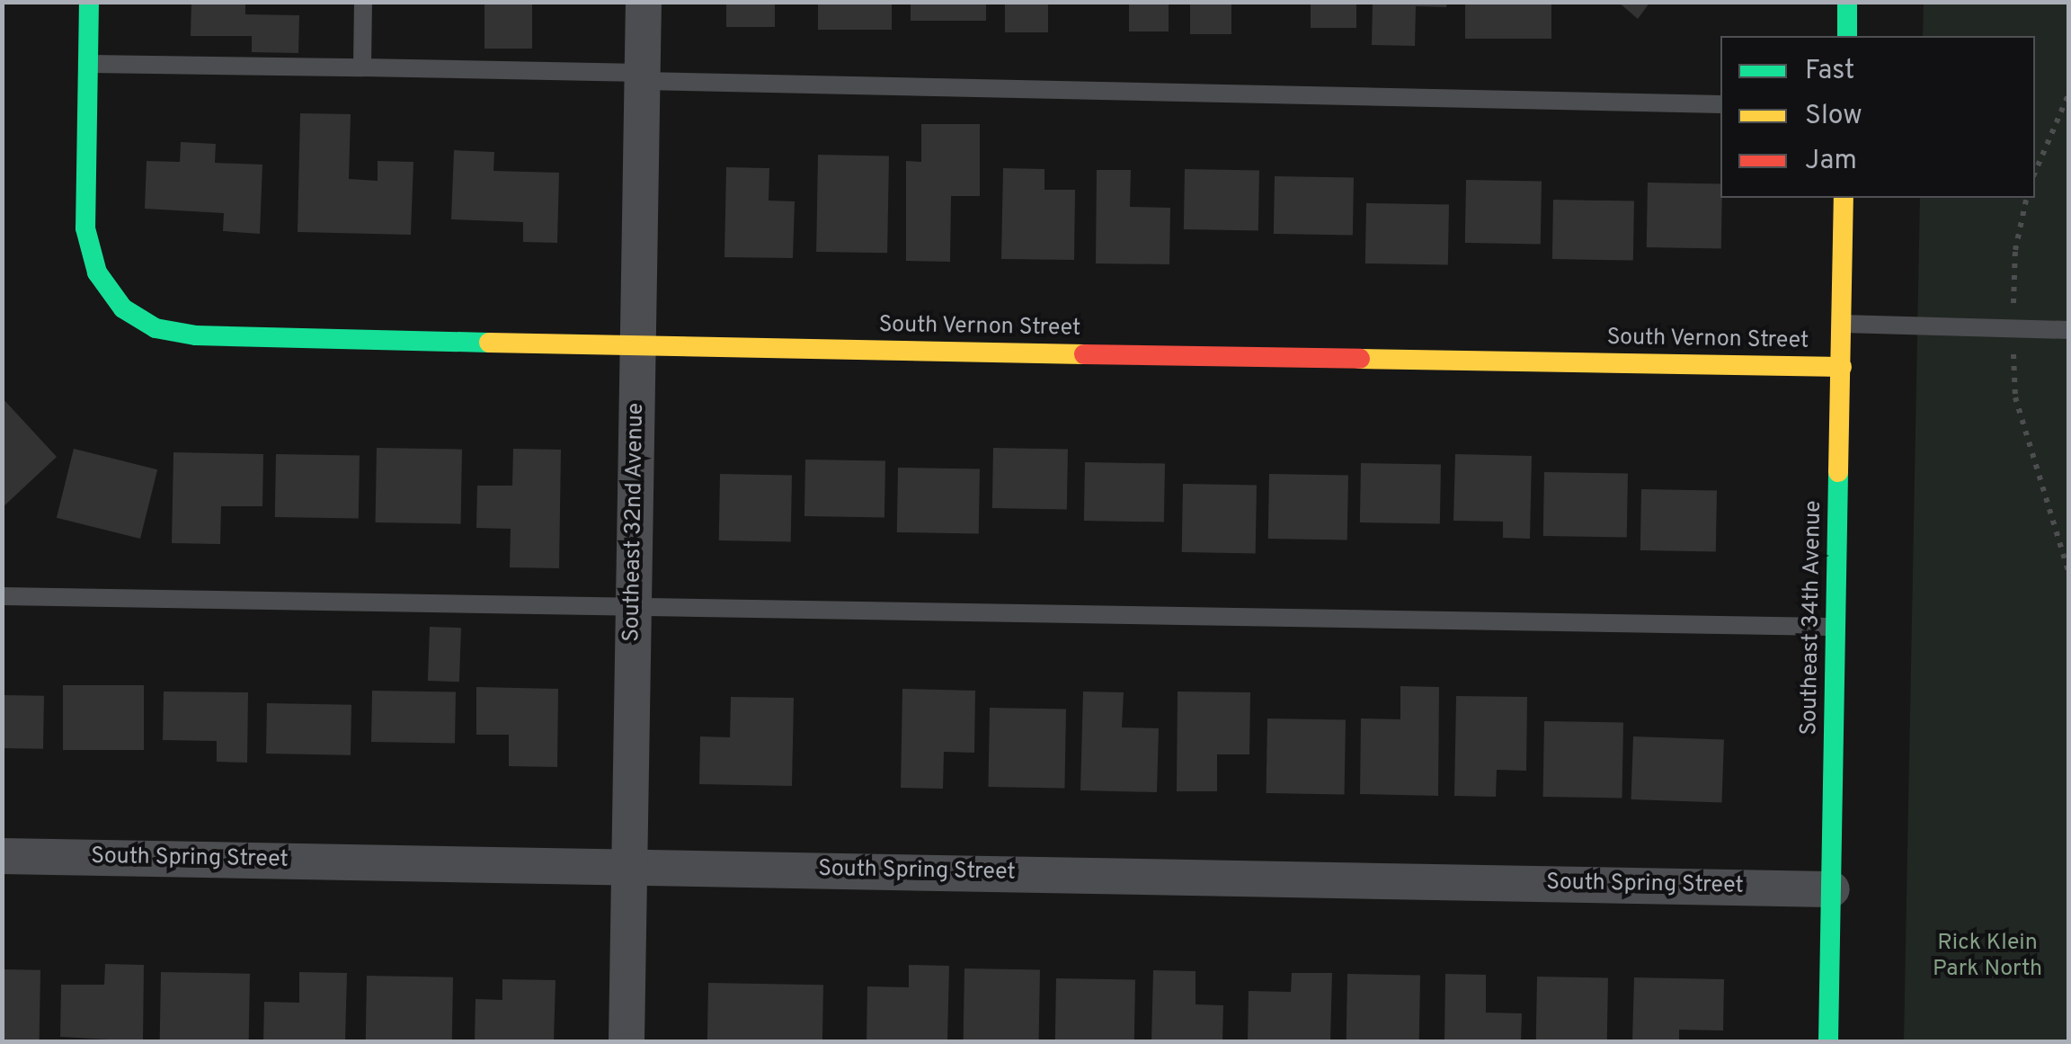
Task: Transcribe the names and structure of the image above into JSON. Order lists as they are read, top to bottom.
{
  "streets": {
    "street": [
      "South Vernon Street",
      "Southeast 32nd Avenue",
      "Southeast 34th Avenue",
      "South Spring Street"
    ]
  },
  "crossings": [
    ["South Vernon Street", "Southeast 32nd Avenue"],
    ["South Vernon Street", "Southeast 34th Avenue"],
    ["Southeast 32nd Avenue", "South Spring Street"],
    ["Southeast 34th Avenue", "South Spring Street"]
  ],
  "parks": ["Rick Klein Park North"],
  "legend": ["Fast", "Slow", "Jam"]
}
